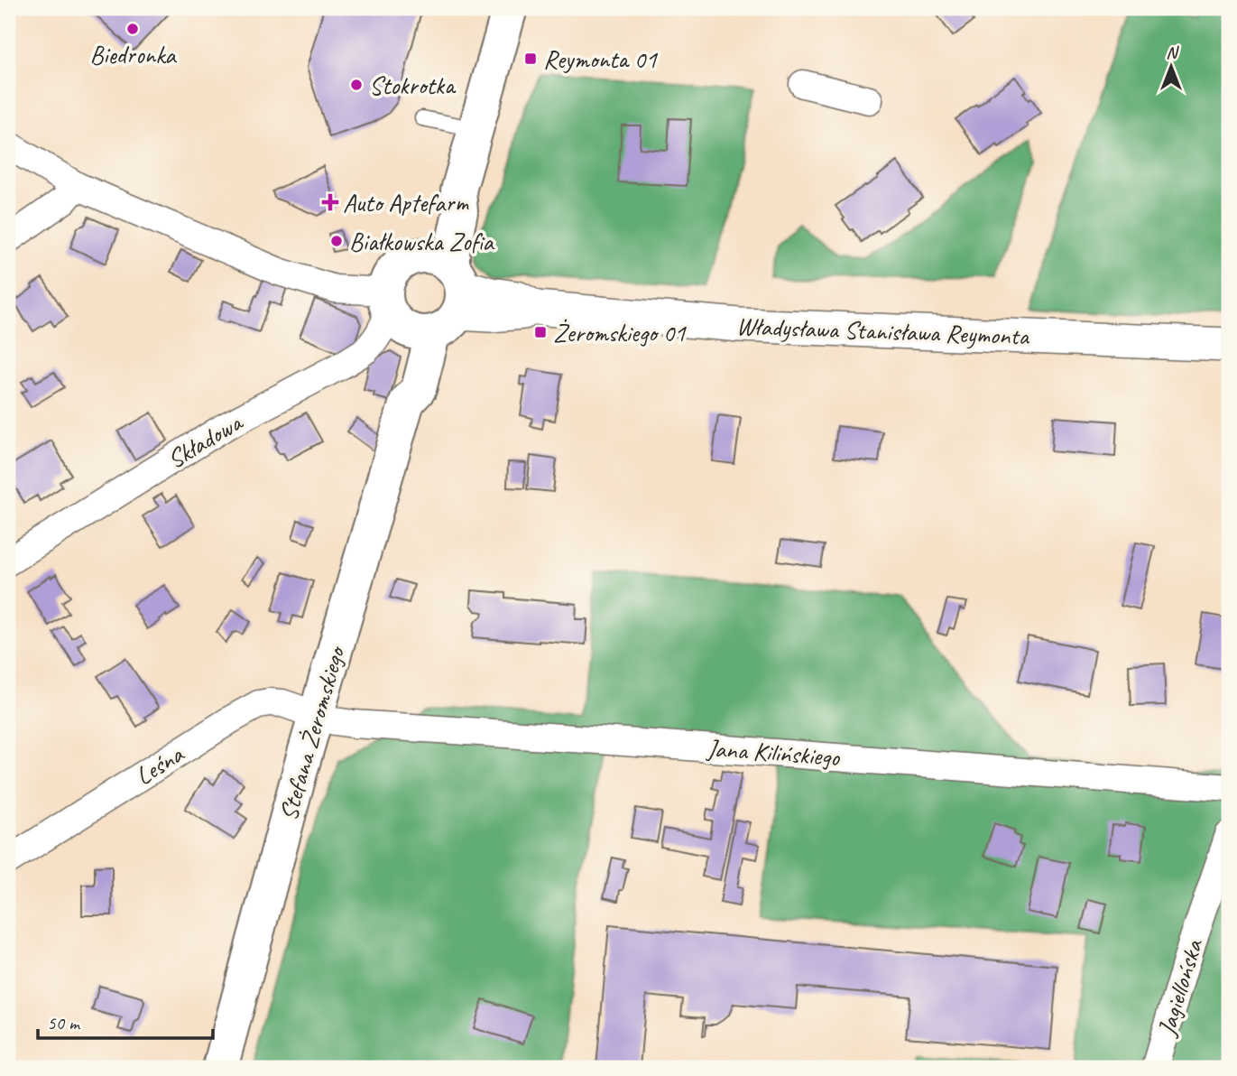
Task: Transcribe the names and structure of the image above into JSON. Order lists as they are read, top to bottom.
{
  "streets": {
    "main road": ["Stefana Żeromskiego"],
    "street": [
      "Władysława Stanisława Reymonta",
      "Składowa",
      "Jana Kilińskiego",
      "Leśna",
      "Jagiellońska"
    ]
  },
  "crossings": [
    ["Władysława Stanisława Reymonta", "Składowa"],
    ["Władysława Stanisława Reymonta", "Stefana Żeromskiego"],
    ["Składowa", "Stefana Żeromskiego"],
    ["Stefana Żeromskiego", "Jana Kilińskiego"],
    ["Stefana Żeromskiego", "Leśna"],
    ["Jana Kilińskiego", "Leśna"]
  ],
  "places": {
    "other": ["Biedronka", "Stokrotka", "Białkowska Zofia"],
    "transit": ["Reymonta 01", "Żeromskiego 01"],
    "health": ["Auto Aptefarm"]
  },
  "scale_bar": "50 m",
  "north": "top"
}
